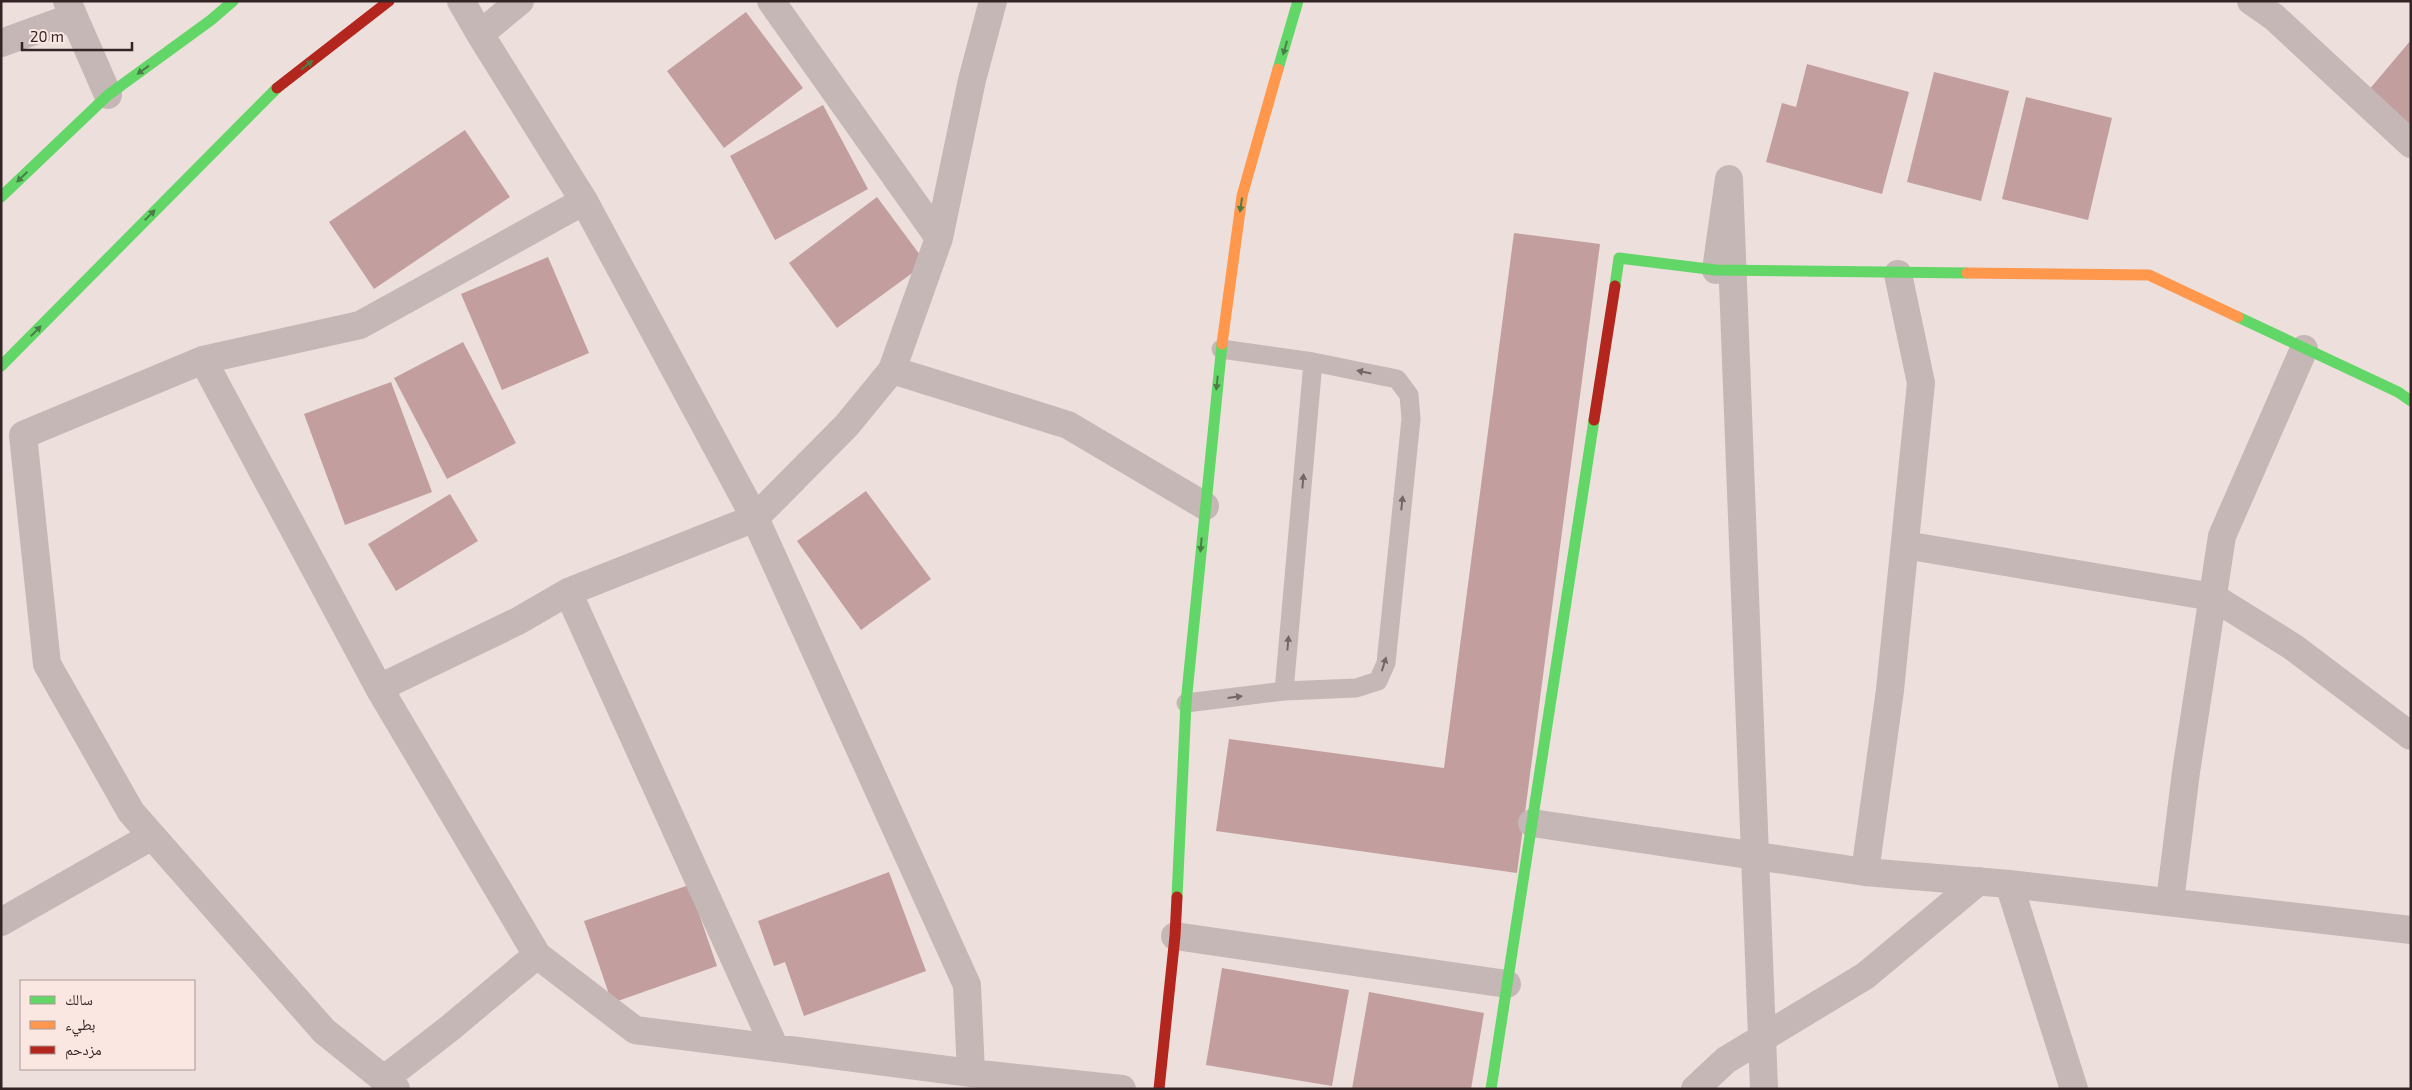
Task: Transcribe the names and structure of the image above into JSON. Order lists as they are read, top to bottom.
{
  "legend": ["سالك", "بطيء", "مزدحم"],
  "scale_bar": "20 m"
}
